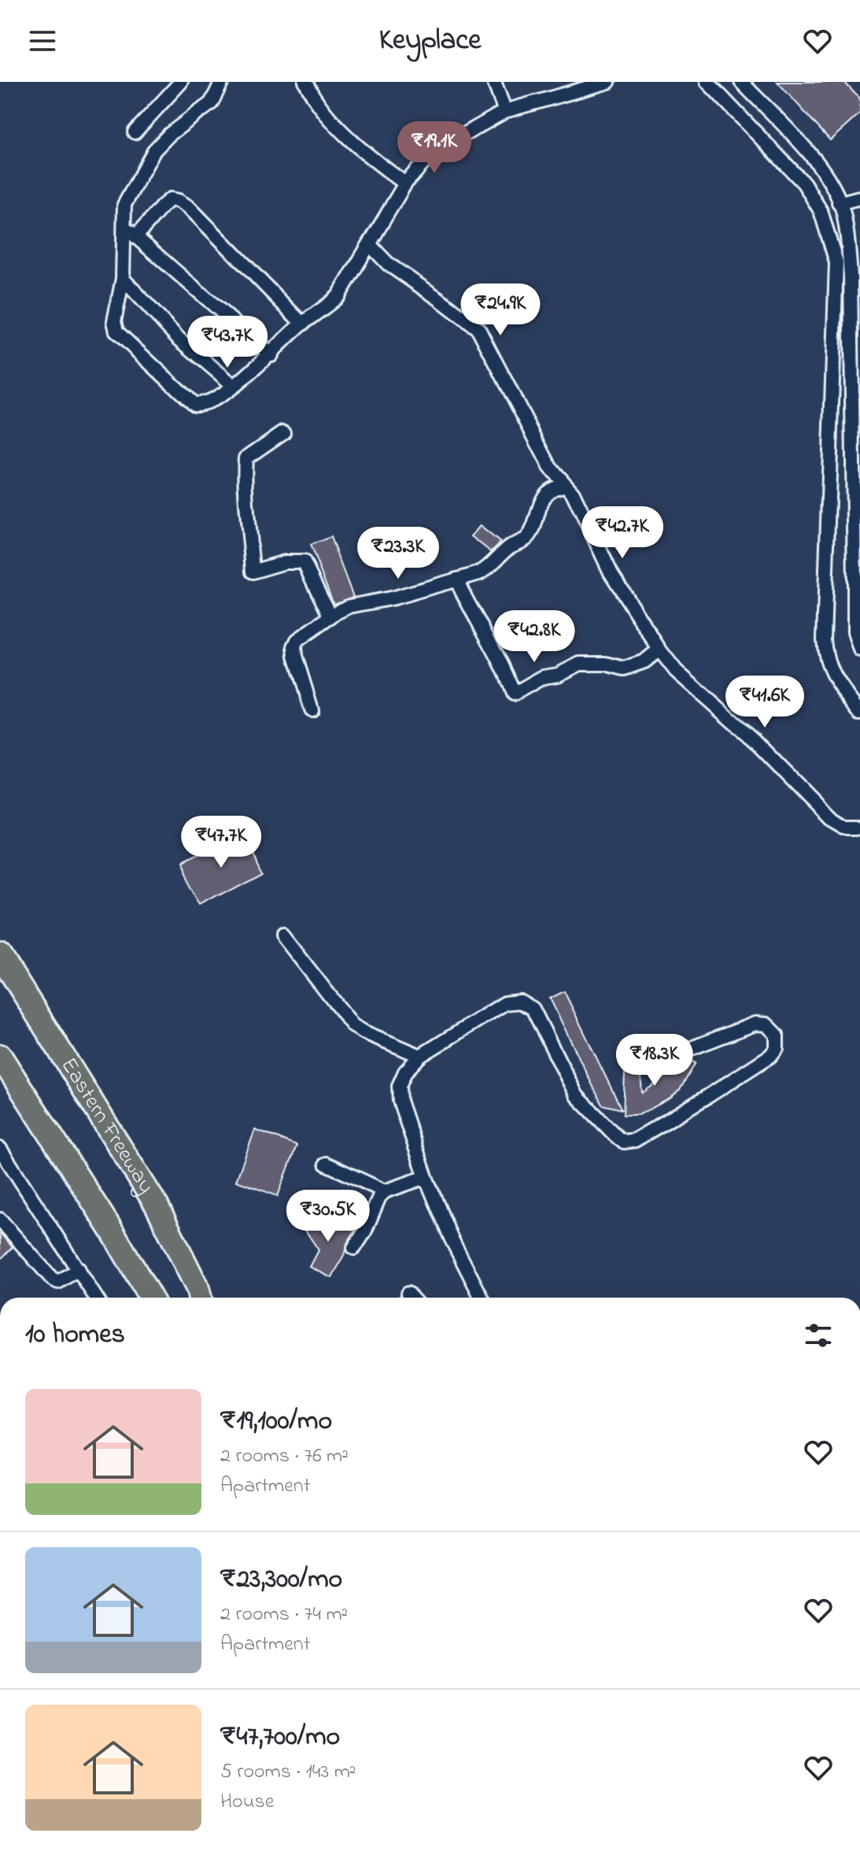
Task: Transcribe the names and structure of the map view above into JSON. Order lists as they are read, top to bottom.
{
  "streets": {
    "highway": ["Eastern Freeway"]
  },
  "page": {
    "header": "Keyplace",
    "price": [
      "₹19.1K",
      "₹24.9K",
      "₹43.7K",
      "₹42.7K",
      "₹23.3K",
      "₹42.8K",
      "₹41.6K",
      "₹47.7K",
      "₹18.3K",
      "₹30.5K"
    ],
    "heading": "10 homes",
    "list": [
      {
        "name": "₹19,100/mo",
        "note": "2 rooms · 76 m² · Apartment"
      },
      {
        "name": "₹23,300/mo",
        "note": "2 rooms · 74 m² · Apartment"
      },
      {
        "name": "₹47,700/mo",
        "note": "5 rooms · 143 m² · House"
      }
    ]
  }
}
